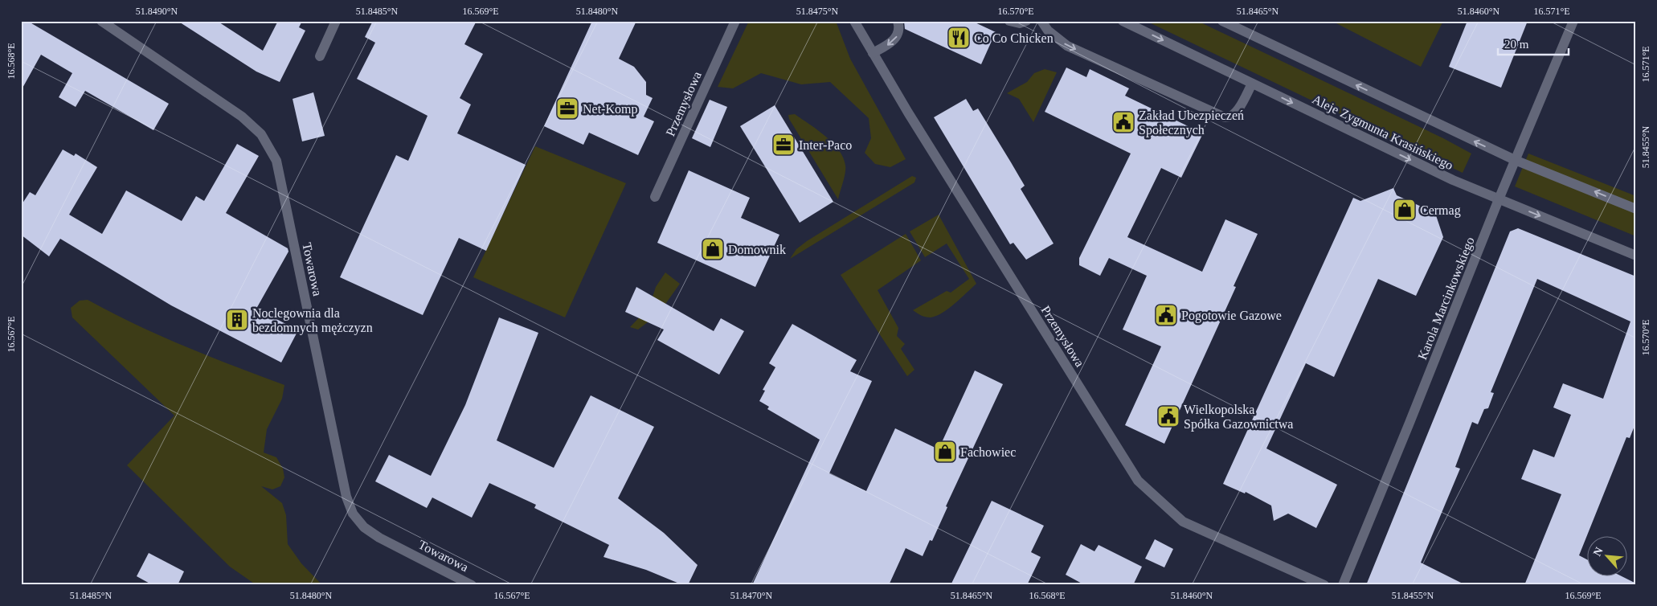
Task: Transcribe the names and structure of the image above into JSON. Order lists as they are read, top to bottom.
{
  "streets": {
    "street": [
      "Przemysłowa",
      "Aleje Zygmunta Krasińskiego",
      "Towarowa",
      "Karola Marcinkowskiego"
    ]
  },
  "crossings": [
    ["Aleje Zygmunta Krasińskiego", "Karola Marcinkowskiego"]
  ],
  "places": {
    "restaurant": ["Co Co Chicken"],
    "office": ["Net-Komp", "Inter-Paco"],
    "public building": ["Zakład Ubezpieczeń Społecznych", "Pogotowie Gazowe", "Wielkopolska Spółka Gazownictwa"],
    "shop": ["Cermag", "Domownik", "Fachowiec"],
    "building": ["Noclegownia dla bezdomnych mężczyzn"]
  },
  "scale_bar": "20 m",
  "north": "top left",
  "coordinates": [
    "51.8490°N",
    "51.8485°N",
    "16.569°E",
    "51.8480°N",
    "51.8475°N",
    "16.570°E",
    "51.8465°N",
    "51.8460°N",
    "16.571°E",
    "16.568°E",
    "51.8455°N",
    "16.567°E",
    "51.8470°N"
  ]
}
